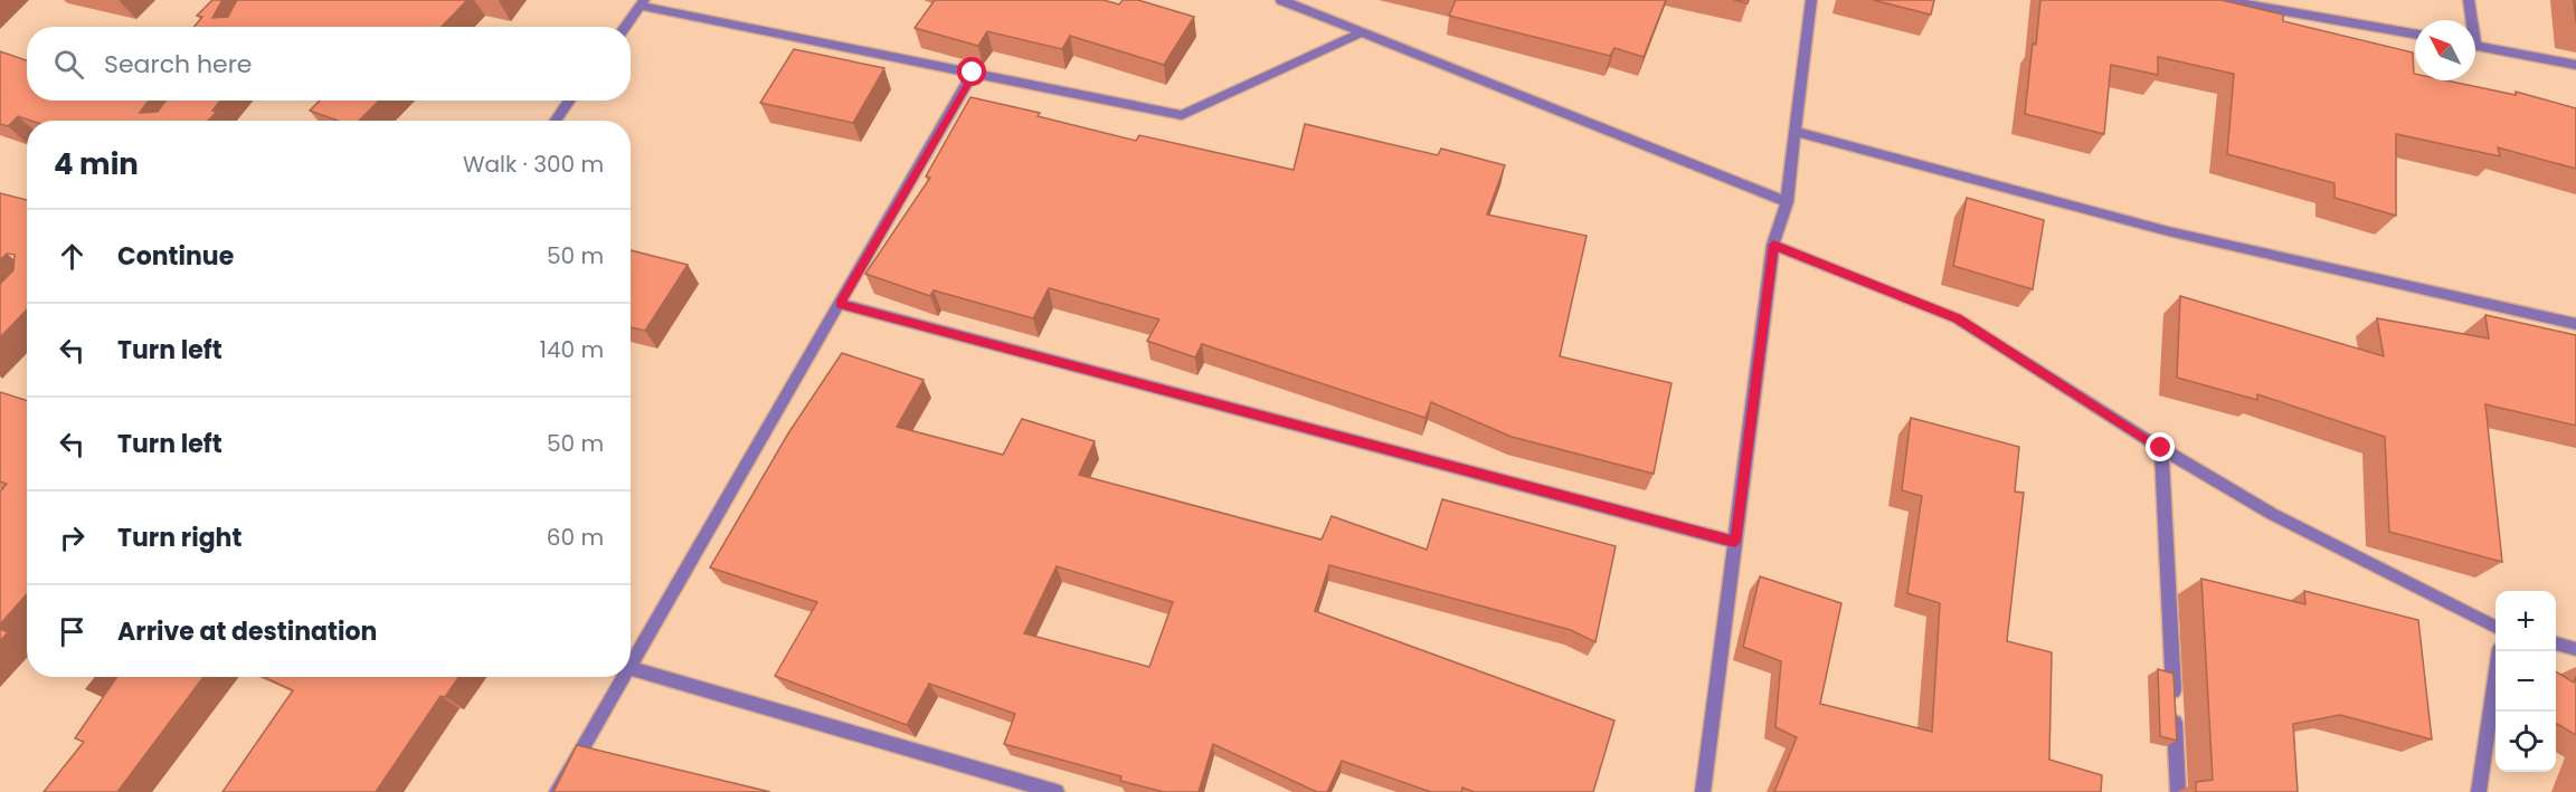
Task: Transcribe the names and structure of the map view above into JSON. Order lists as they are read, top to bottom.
{
  "north": "top left",
  "page": {
    "search": "Search here",
    "heading": ["4 min", "Walk · 300 m"],
    "list": [
      ["Continue", "50 m"],
      ["Turn left", "140 m"],
      ["Turn left", "50 m"],
      ["Turn right", "60 m"],
      "Arrive at destination"
    ],
    "map_buttons": ["+", "−"]
  }
}
